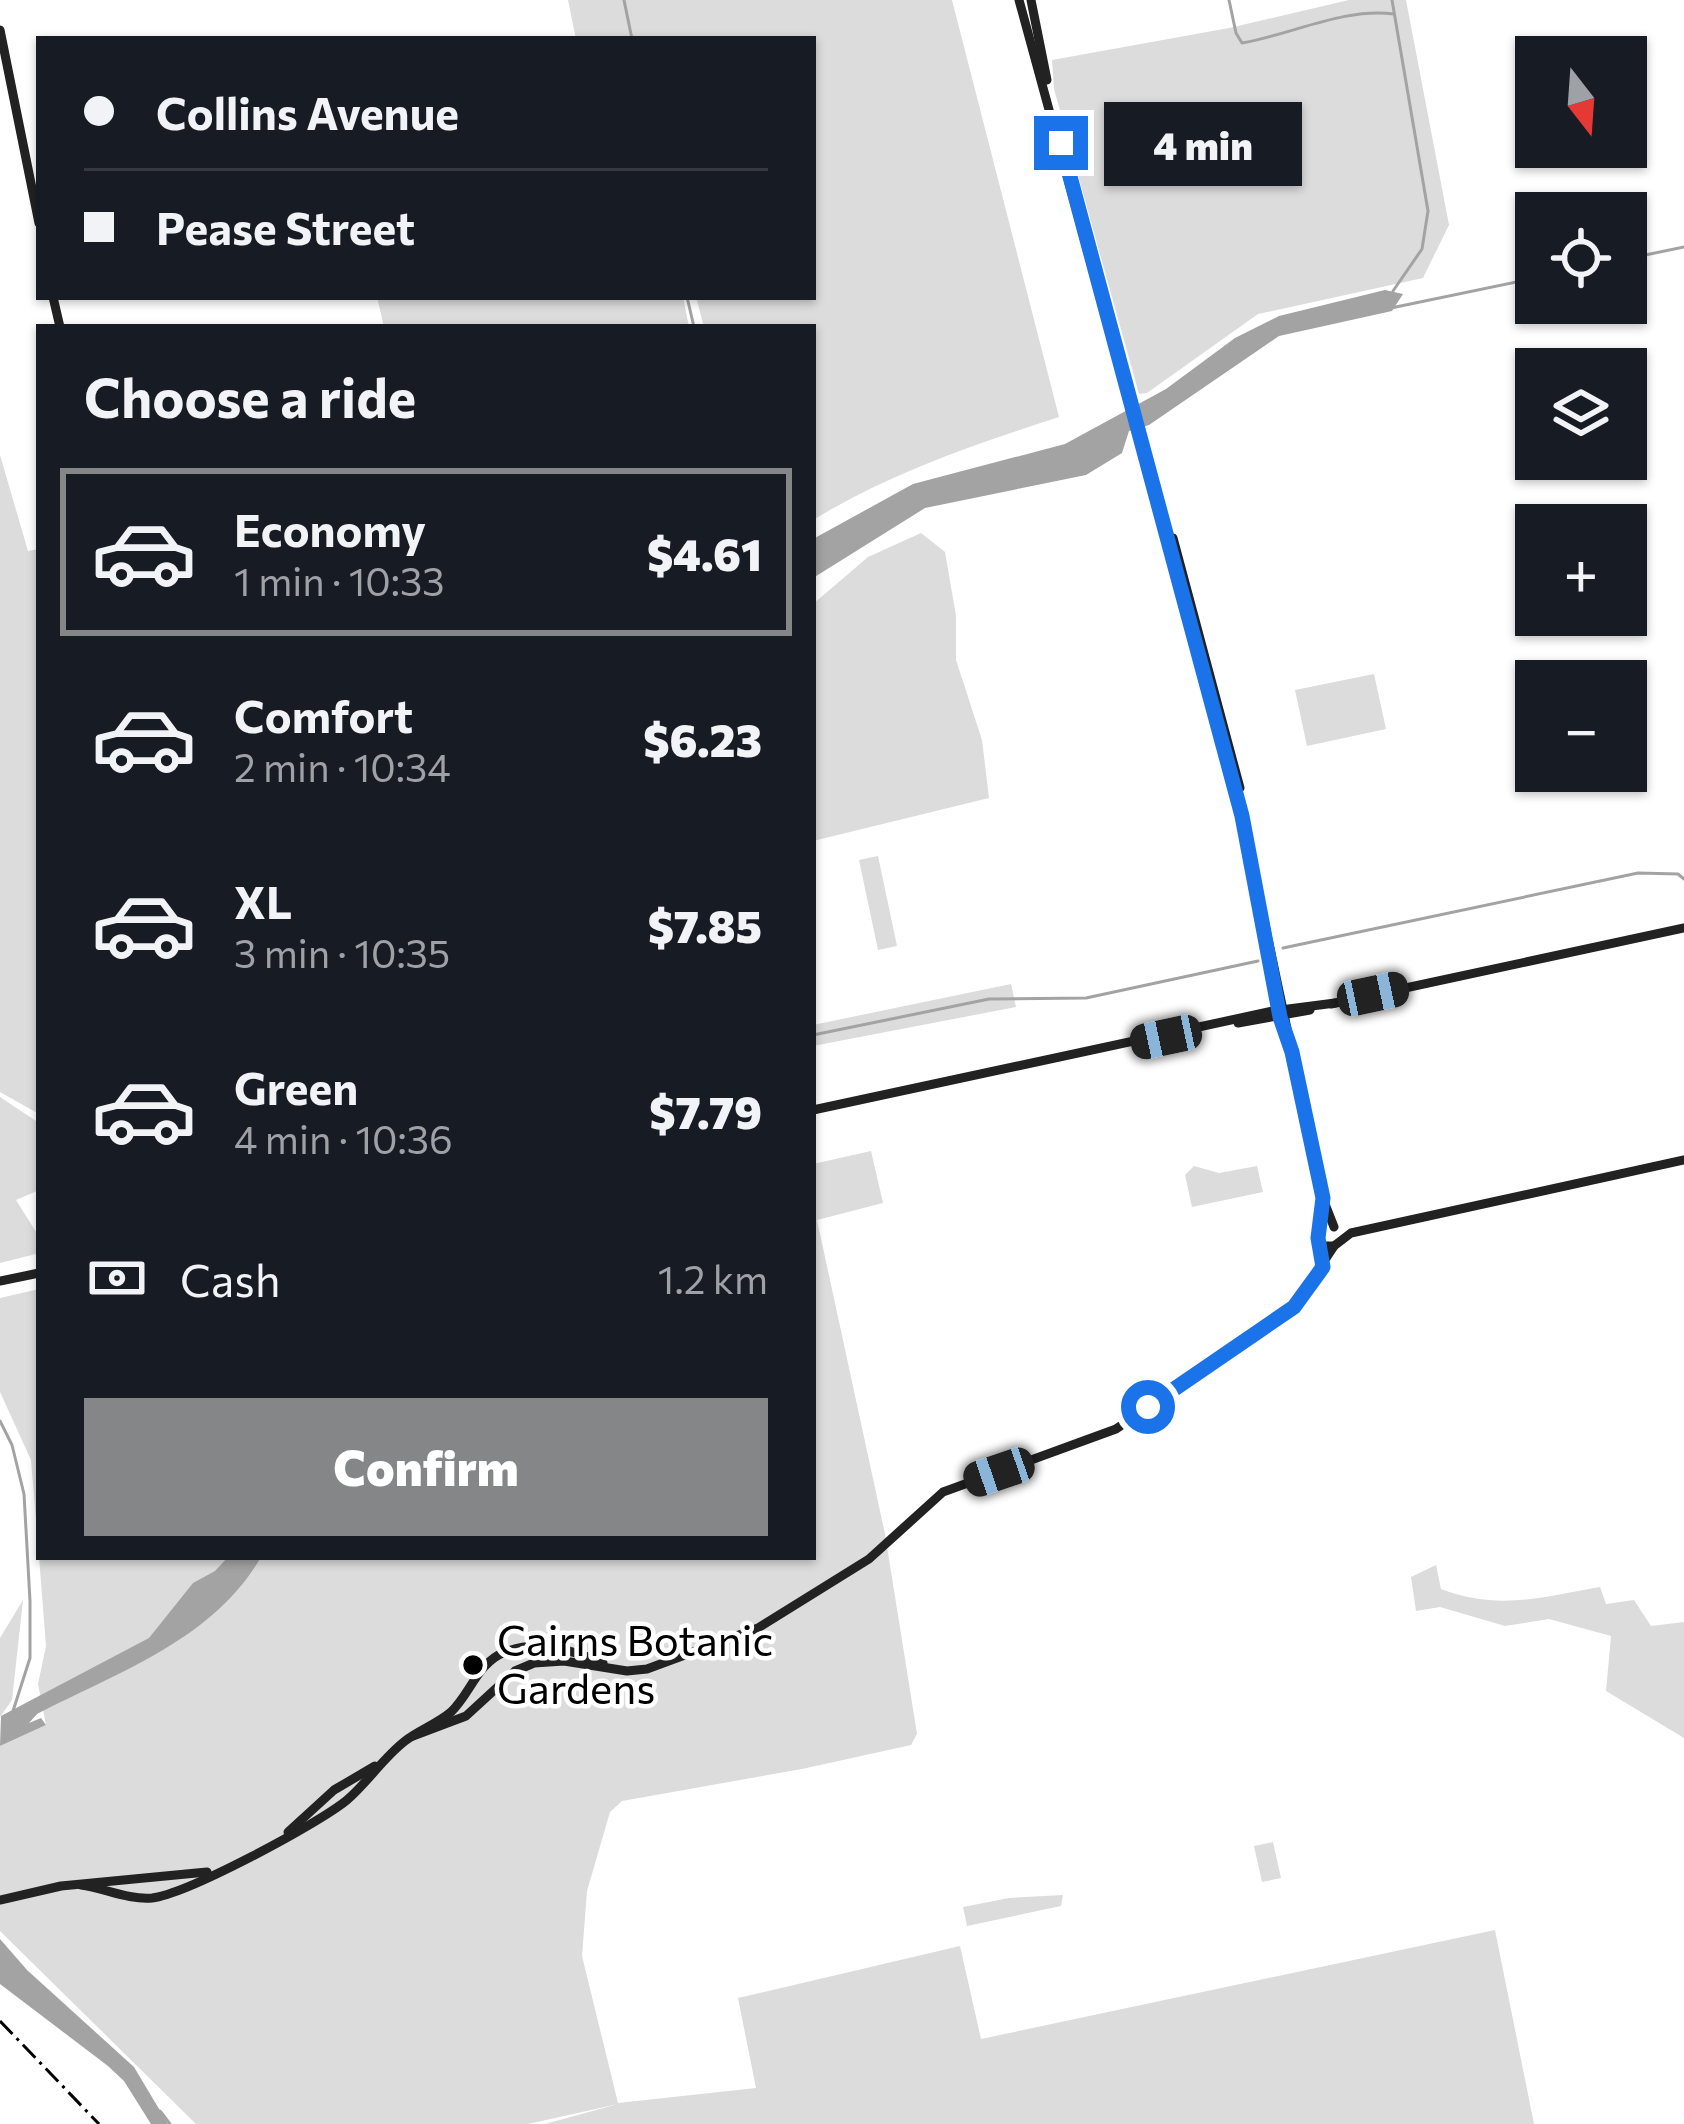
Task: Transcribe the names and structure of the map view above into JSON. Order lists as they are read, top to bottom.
{
  "places": ["Cairns Botanic Gardens"],
  "north": "bottom",
  "page": {
    "map_buttons": ["+", "−"],
    "banner": ["Collins Avenue", "Pease Street"],
    "bubble": "4 min",
    "heading": "Choose a ride",
    "list": [
      {
        "name": "Economy",
        "note": "1 min · 10:33",
        "value": "$4.61"
      },
      {
        "name": "Comfort",
        "note": "2 min · 10:34",
        "value": "$6.23"
      },
      {
        "name": "XL",
        "note": "3 min · 10:35",
        "value": "$7.85"
      },
      {
        "name": "Green",
        "note": "4 min · 10:36",
        "value": "$7.79"
      }
    ],
    "pay": ["Cash", "1.2 km"],
    "buttons": "Confirm"
  }
}
